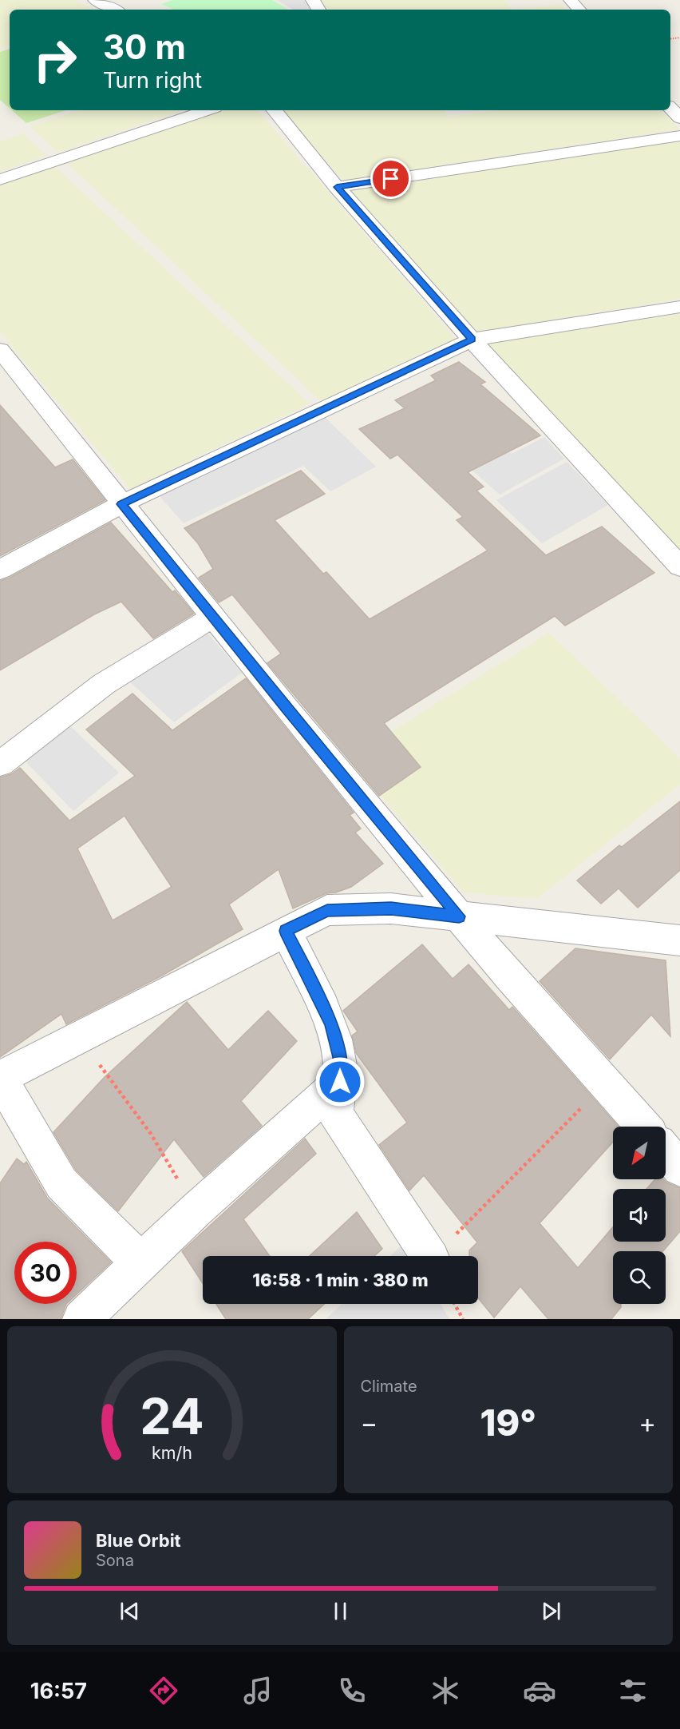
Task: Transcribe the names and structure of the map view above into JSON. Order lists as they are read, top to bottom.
{
  "north": "bottom left",
  "page": {
    "turn": ["30 m", "Turn right"],
    "limit": "30",
    "trip": "16:58 · 1 min · 380 m",
    "tile": "Climate",
    "heat": ["−", "19°", "+"],
    "song": ["Blue Orbit", "Sona"],
    "tabs": "16:57",
    "gauge": ["24", "km/h"]
  }
}
